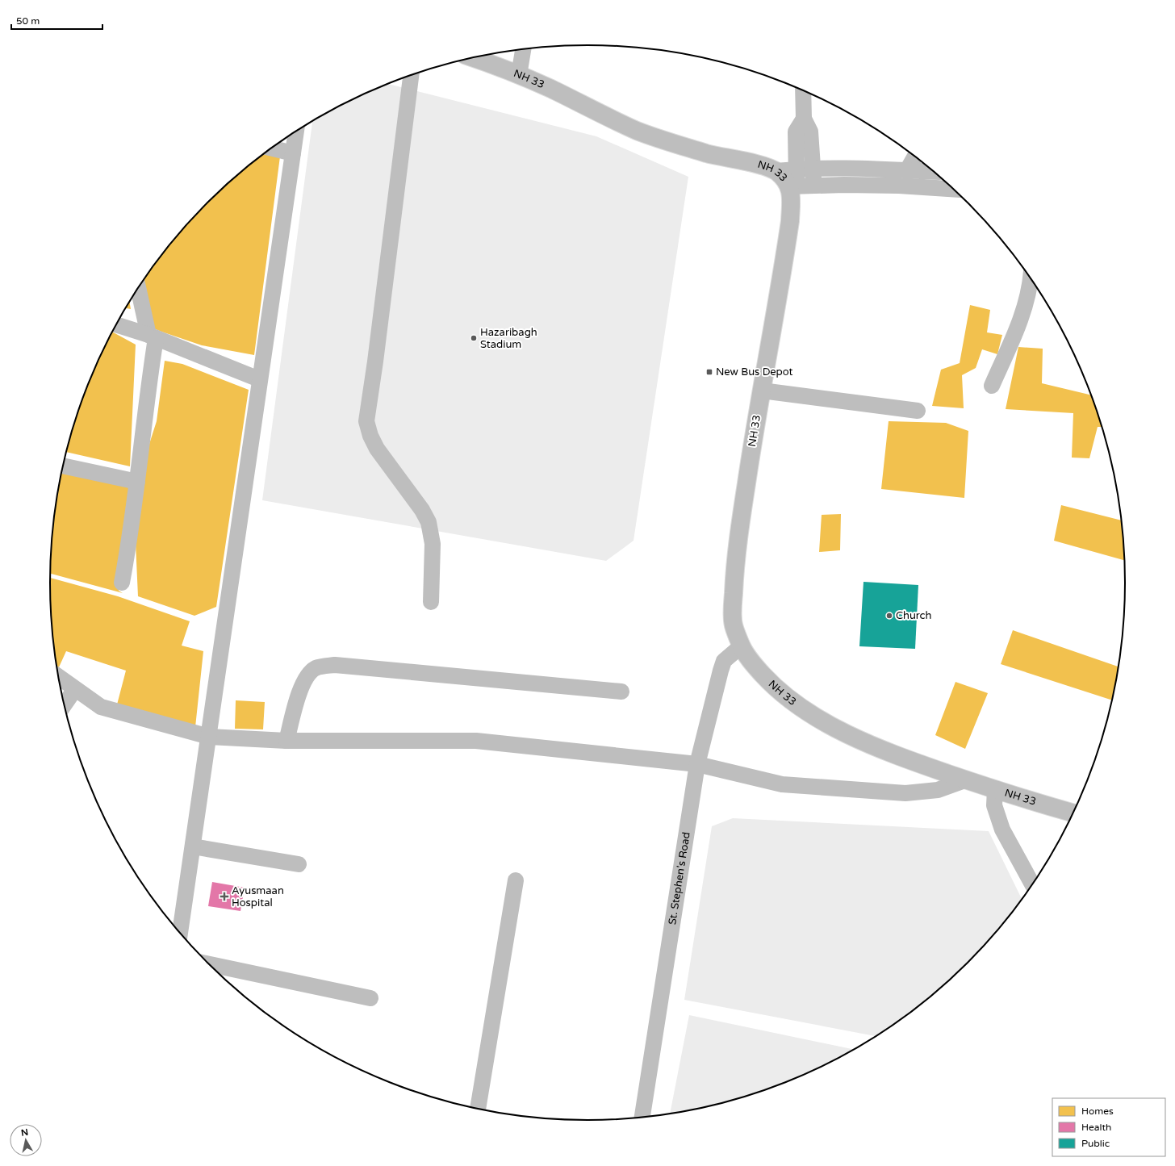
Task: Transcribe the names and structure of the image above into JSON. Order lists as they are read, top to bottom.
{
  "streets": {
    "main road": ["NH 33"],
    "street": ["St. Stephen's Road"]
  },
  "crossings": [
    ["NH 33", "St. Stephen's Road"]
  ],
  "places": {
    "other": ["Hazaribagh Stadium", "Church"],
    "transit": ["New Bus Depot"],
    "health": ["Ayusmaan Hospital"]
  },
  "legend": ["Homes", "Health", "Public"],
  "scale_bar": "50 m",
  "north": "top"
}
